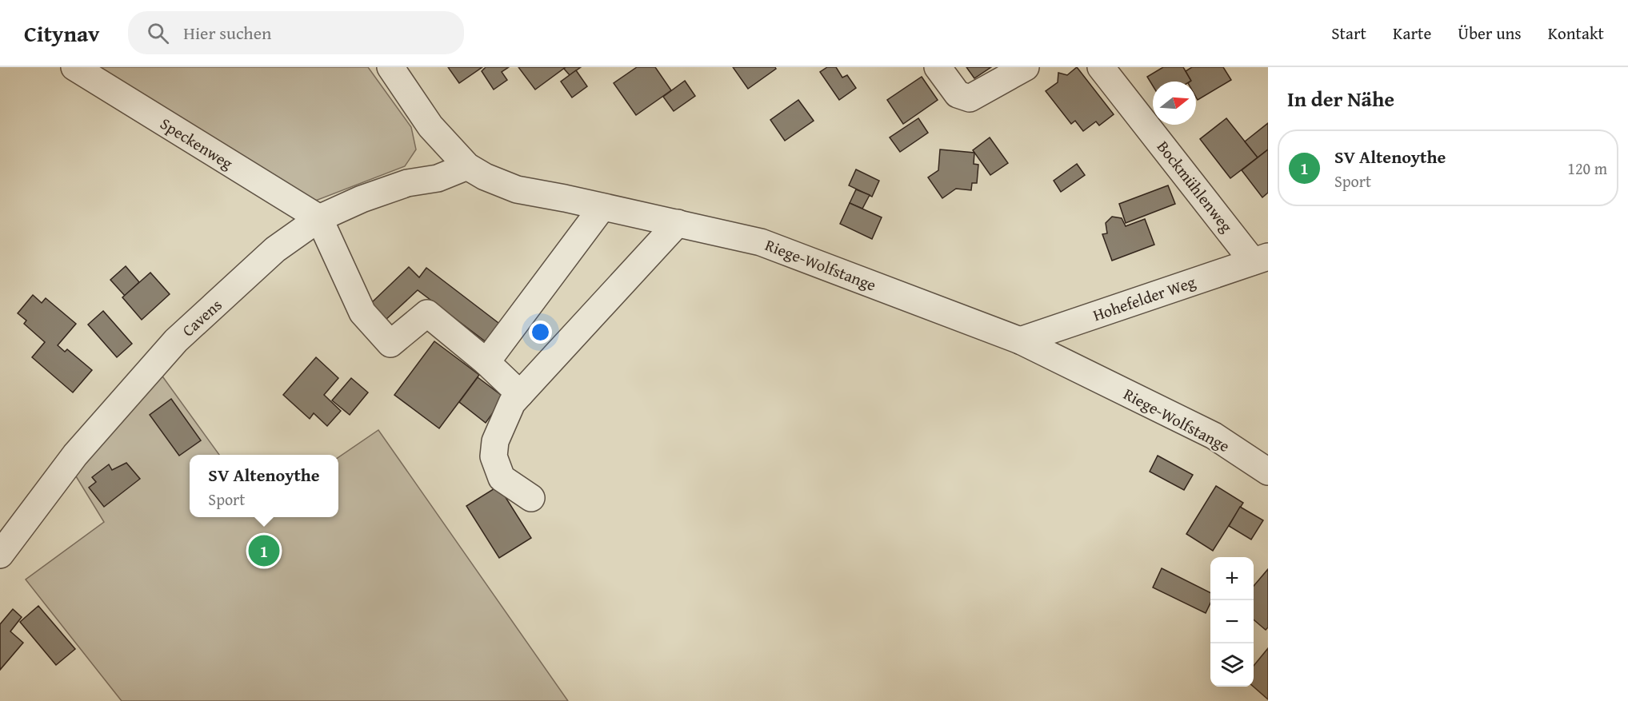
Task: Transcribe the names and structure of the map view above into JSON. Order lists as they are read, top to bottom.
{
  "streets": {
    "street": [
      "Speckenweg",
      "Bockmühlenweg",
      "Riege-Wolfstange",
      "Hohefelder Weg",
      "Cavens"
    ]
  },
  "crossings": [
    ["Speckenweg", "Cavens"],
    ["Bockmühlenweg", "Hohefelder Weg"],
    ["Riege-Wolfstange", "Hohefelder Weg"],
    ["Riege-Wolfstange", "Cavens"]
  ],
  "north": "right",
  "page": {
    "header": "Citynav",
    "search": "Hier suchen",
    "nav": [
      "Start",
      "Karte",
      "Über uns",
      "Kontakt"
    ],
    "heading": "In der Nähe",
    "list": [
      {
        "mark": "1",
        "name": "SV Altenoythe",
        "note": "Sport",
        "value": "120 m"
      }
    ],
    "popup": ["SV Altenoythe", "Sport"],
    "pins": "1",
    "map_buttons": ["+", "−"]
  }
}
